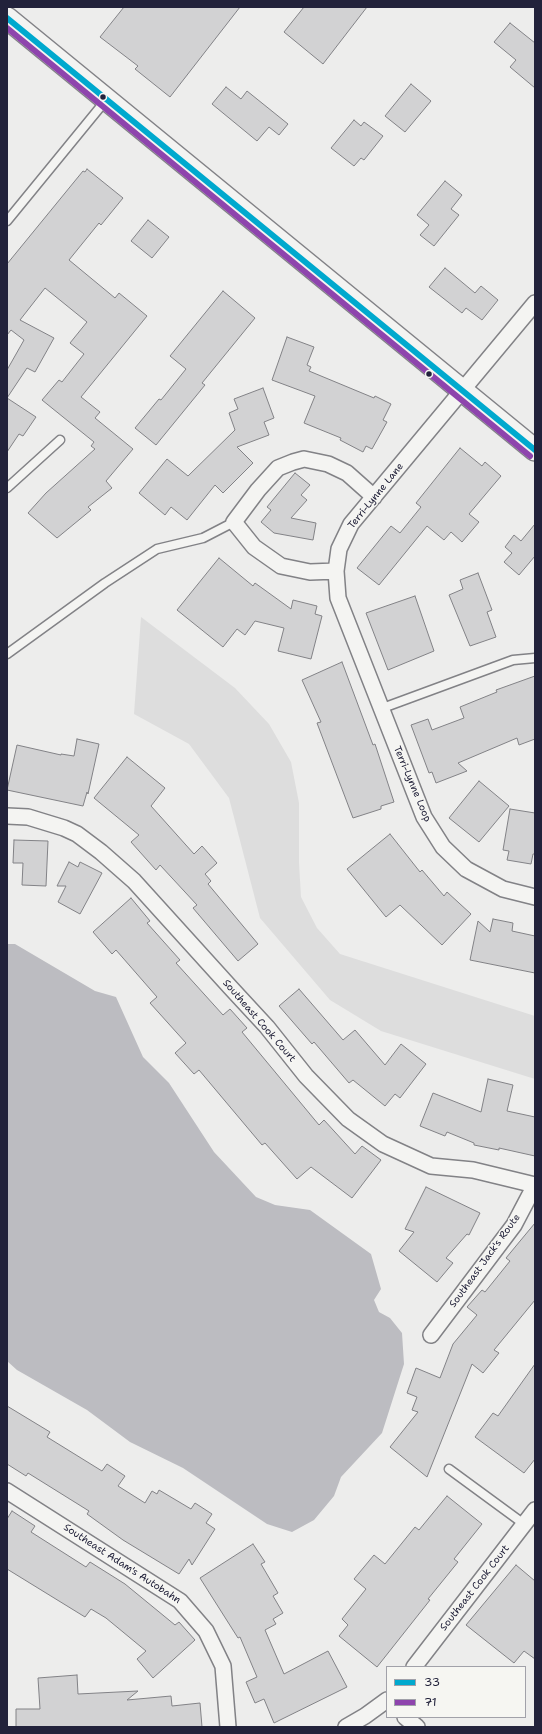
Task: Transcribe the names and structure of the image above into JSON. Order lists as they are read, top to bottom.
{
  "streets": {
    "street": [
      "Terri-Lynne Lane",
      "Terri-Lynne Loop",
      "Southeast Cook Court",
      "Southeast Jack's Route",
      "Southeast Adam's Autobahn"
    ]
  },
  "crossings": [
    ["Terri-Lynne Lane", "Terri-Lynne Loop"],
    ["Southeast Cook Court", "Southeast Jack's Route"]
  ],
  "lines": ["transit line 33", "transit line 71"],
  "legend": ["33", "71"]
}
